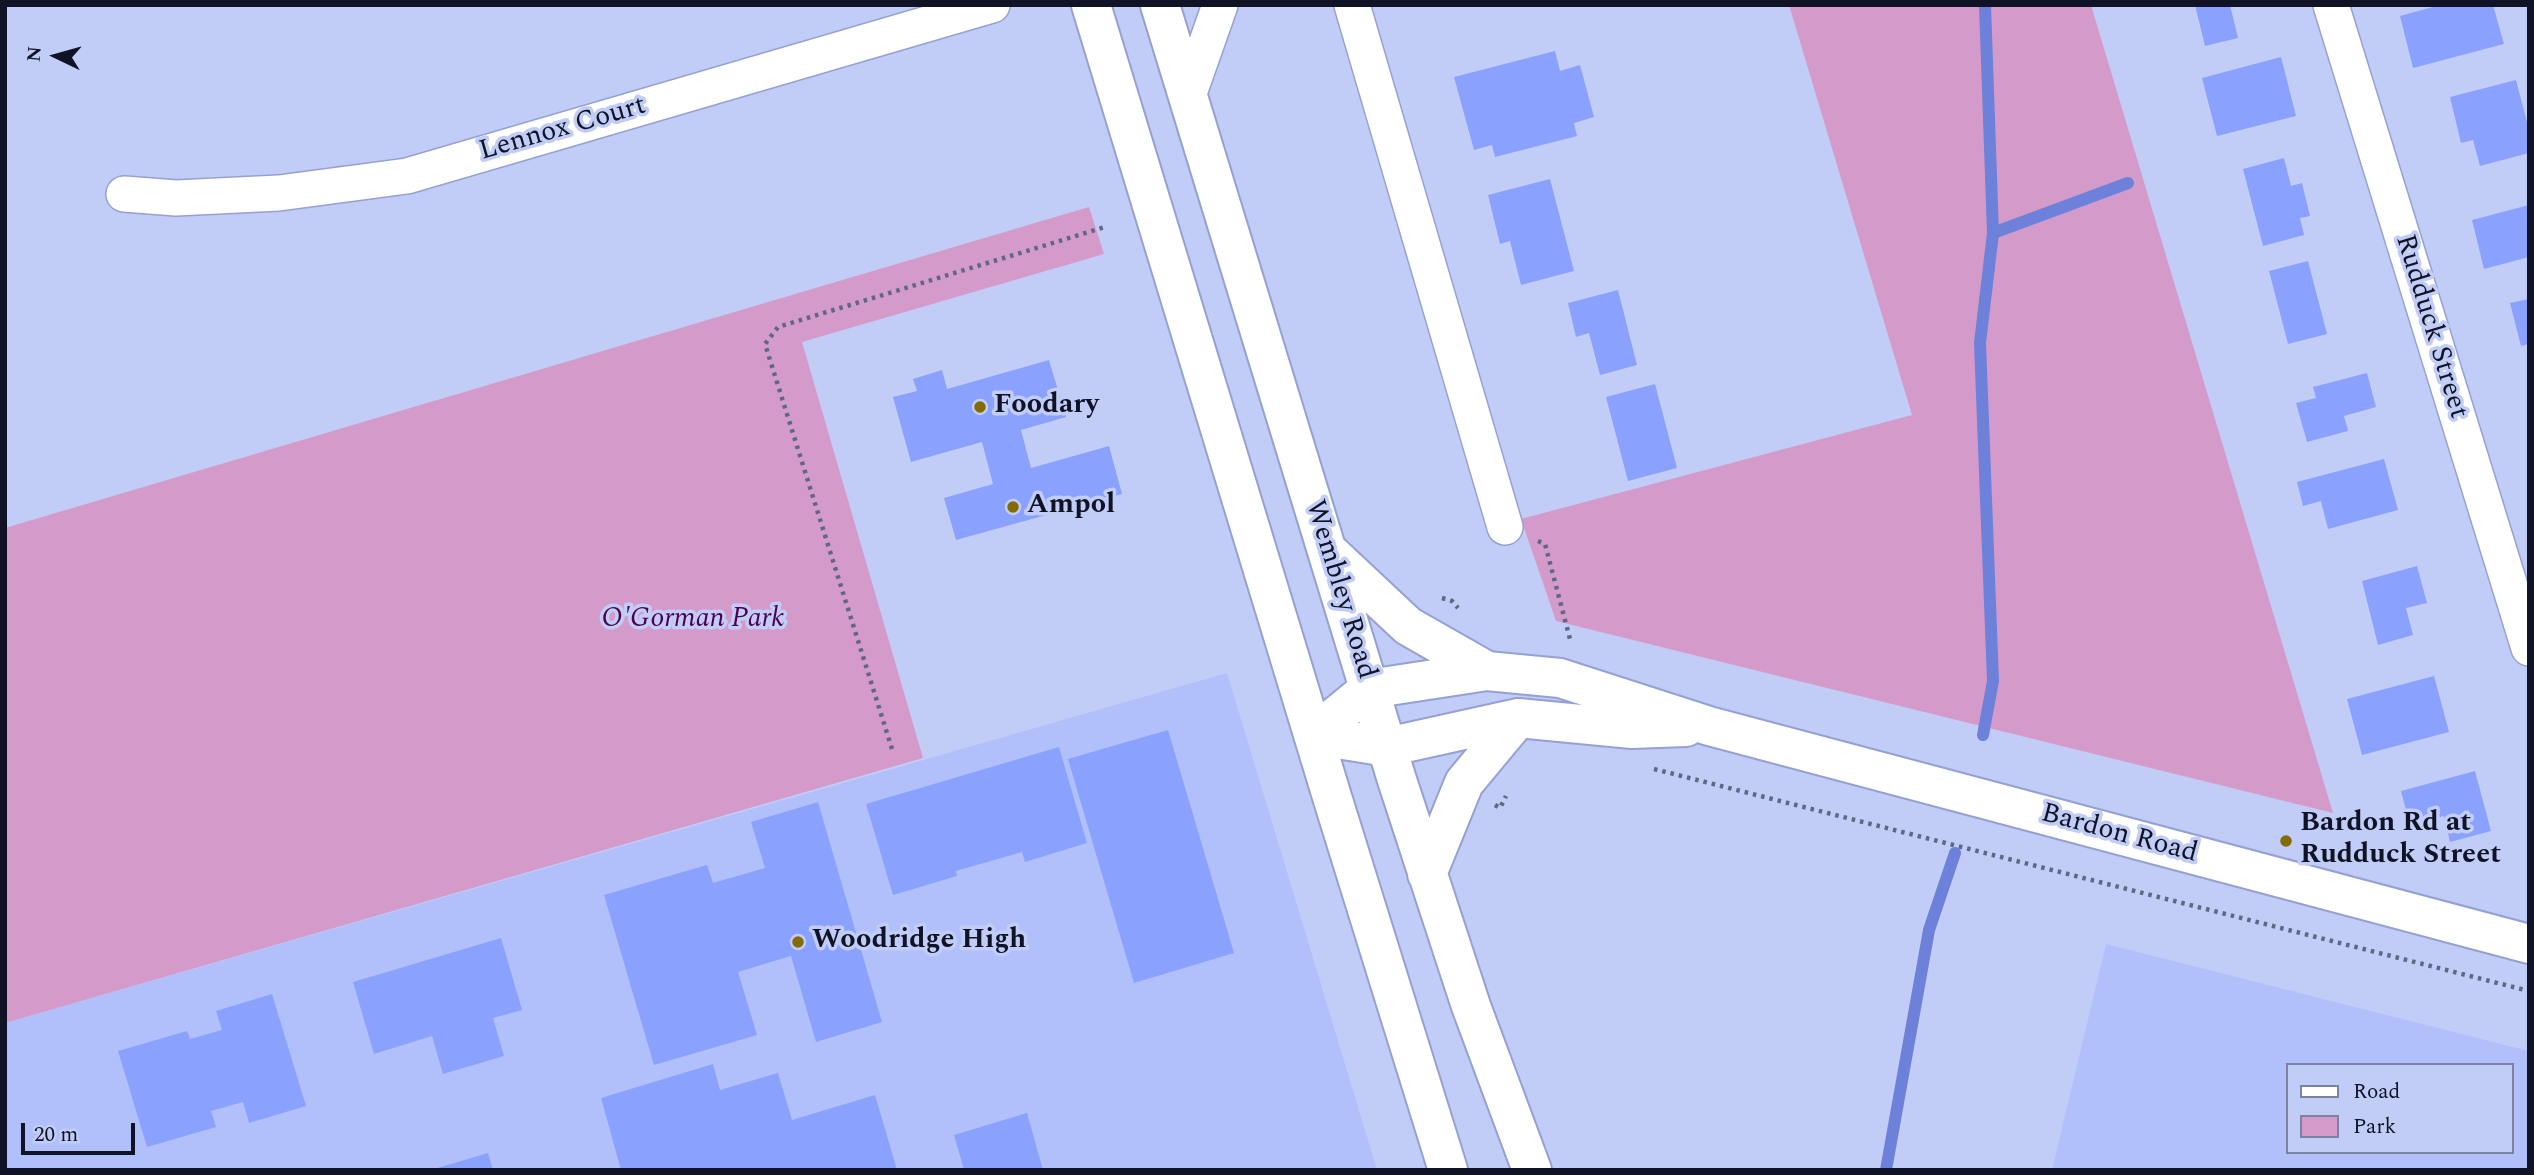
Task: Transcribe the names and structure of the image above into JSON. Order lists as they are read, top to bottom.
{
  "streets": {
    "main road": ["Wembley Road", "Bardon Road"],
    "street": ["Lennox Court", "Rudduck Street"]
  },
  "crossings": [
    ["Wembley Road", "Bardon Road"]
  ],
  "parks": ["O'Gorman Park"],
  "places": [
    "Foodary",
    "Ampol",
    "Bardon Rd at Rudduck Street",
    "Woodridge High"
  ],
  "legend": ["Road", "Park"],
  "scale_bar": "20 m",
  "north": "left"
}
